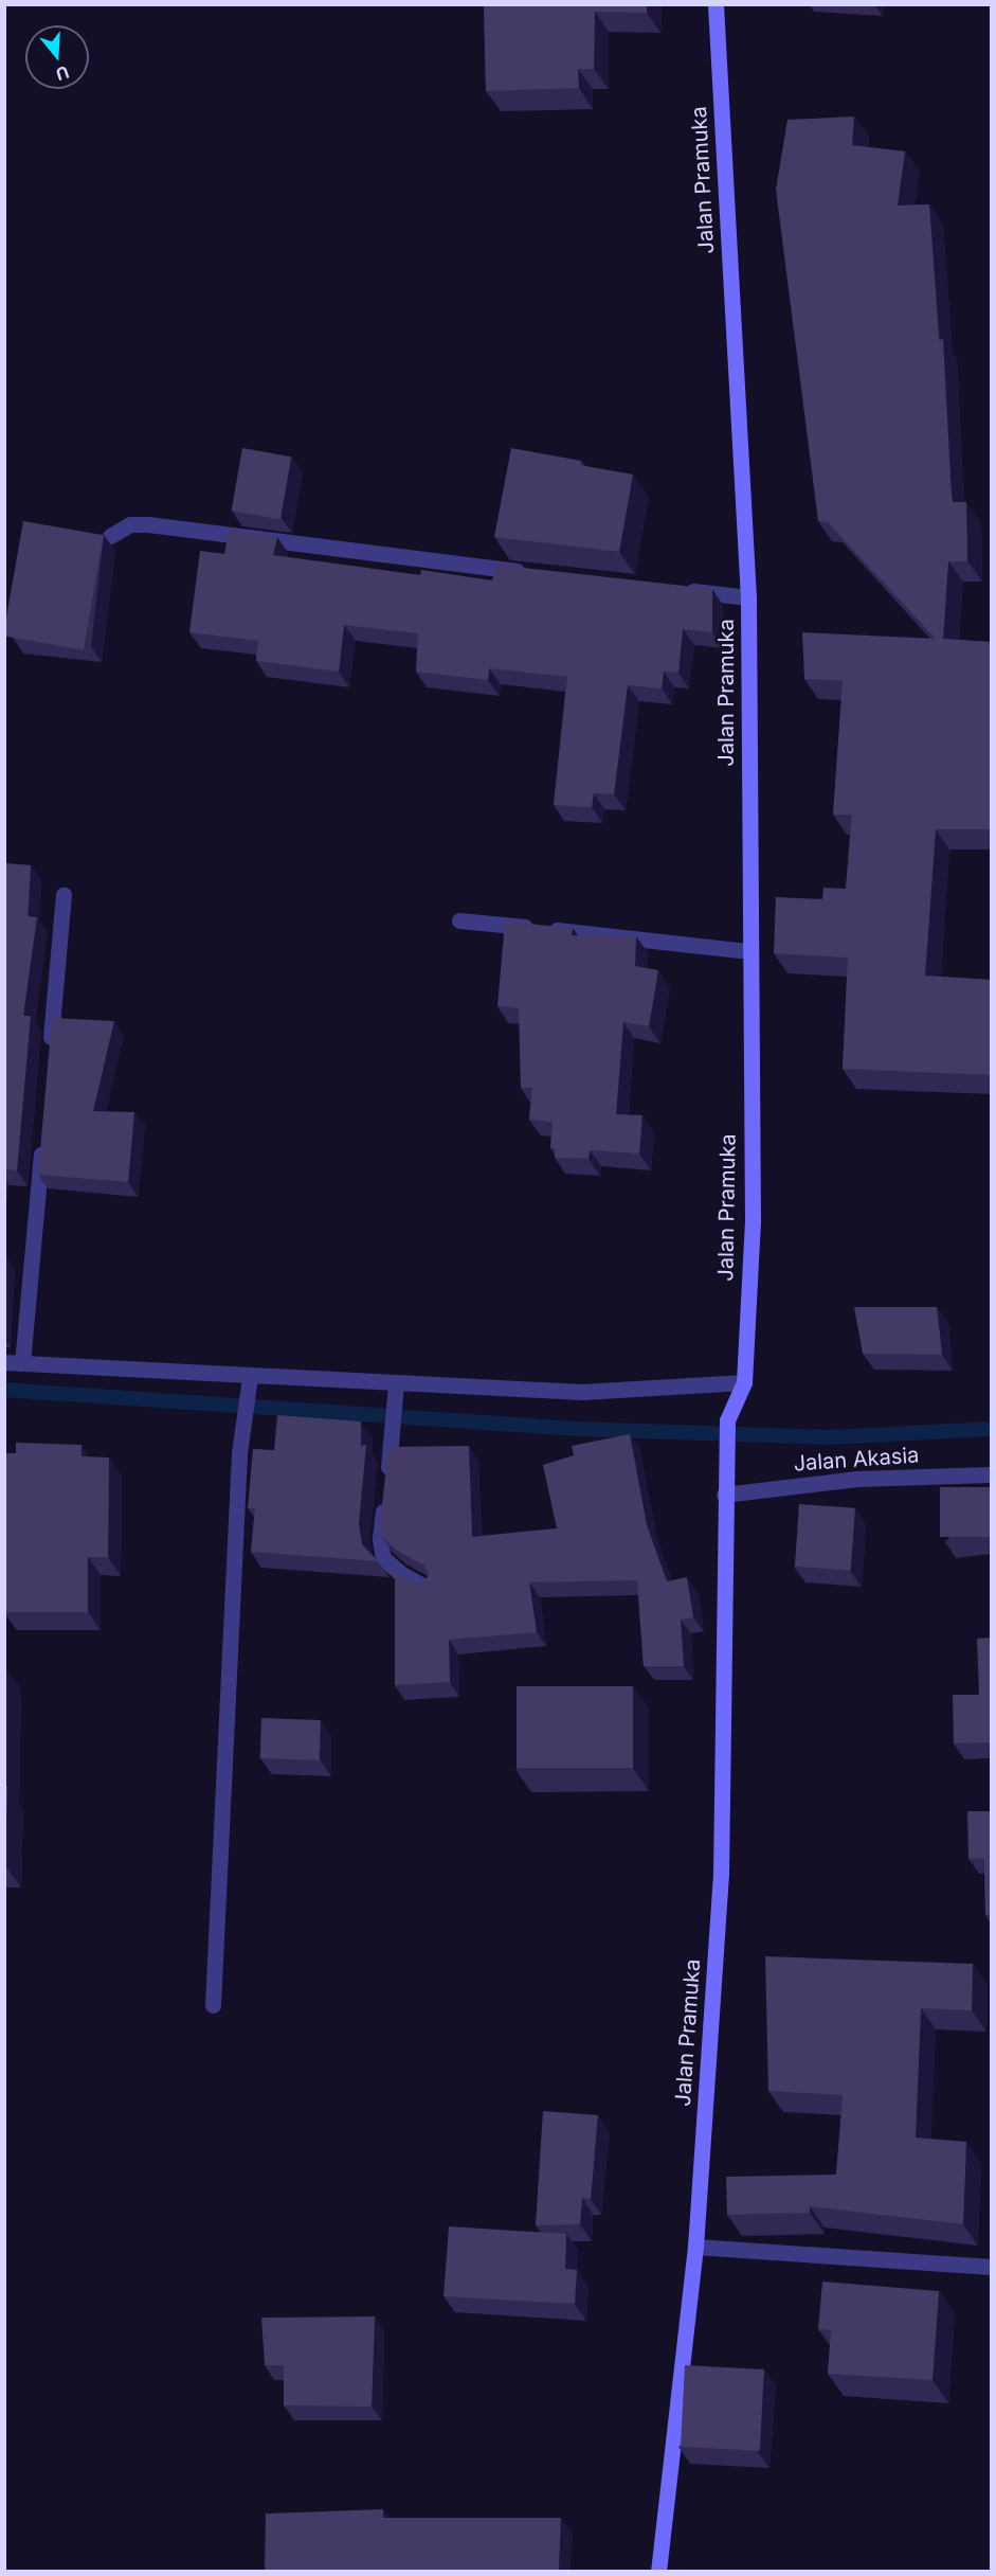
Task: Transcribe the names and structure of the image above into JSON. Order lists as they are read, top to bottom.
{
  "streets": {
    "street": ["Jalan Pramuka", "Jalan Akasia"]
  },
  "crossings": [
    ["Jalan Pramuka", "Jalan Akasia"]
  ],
  "north": "bottom"
}
